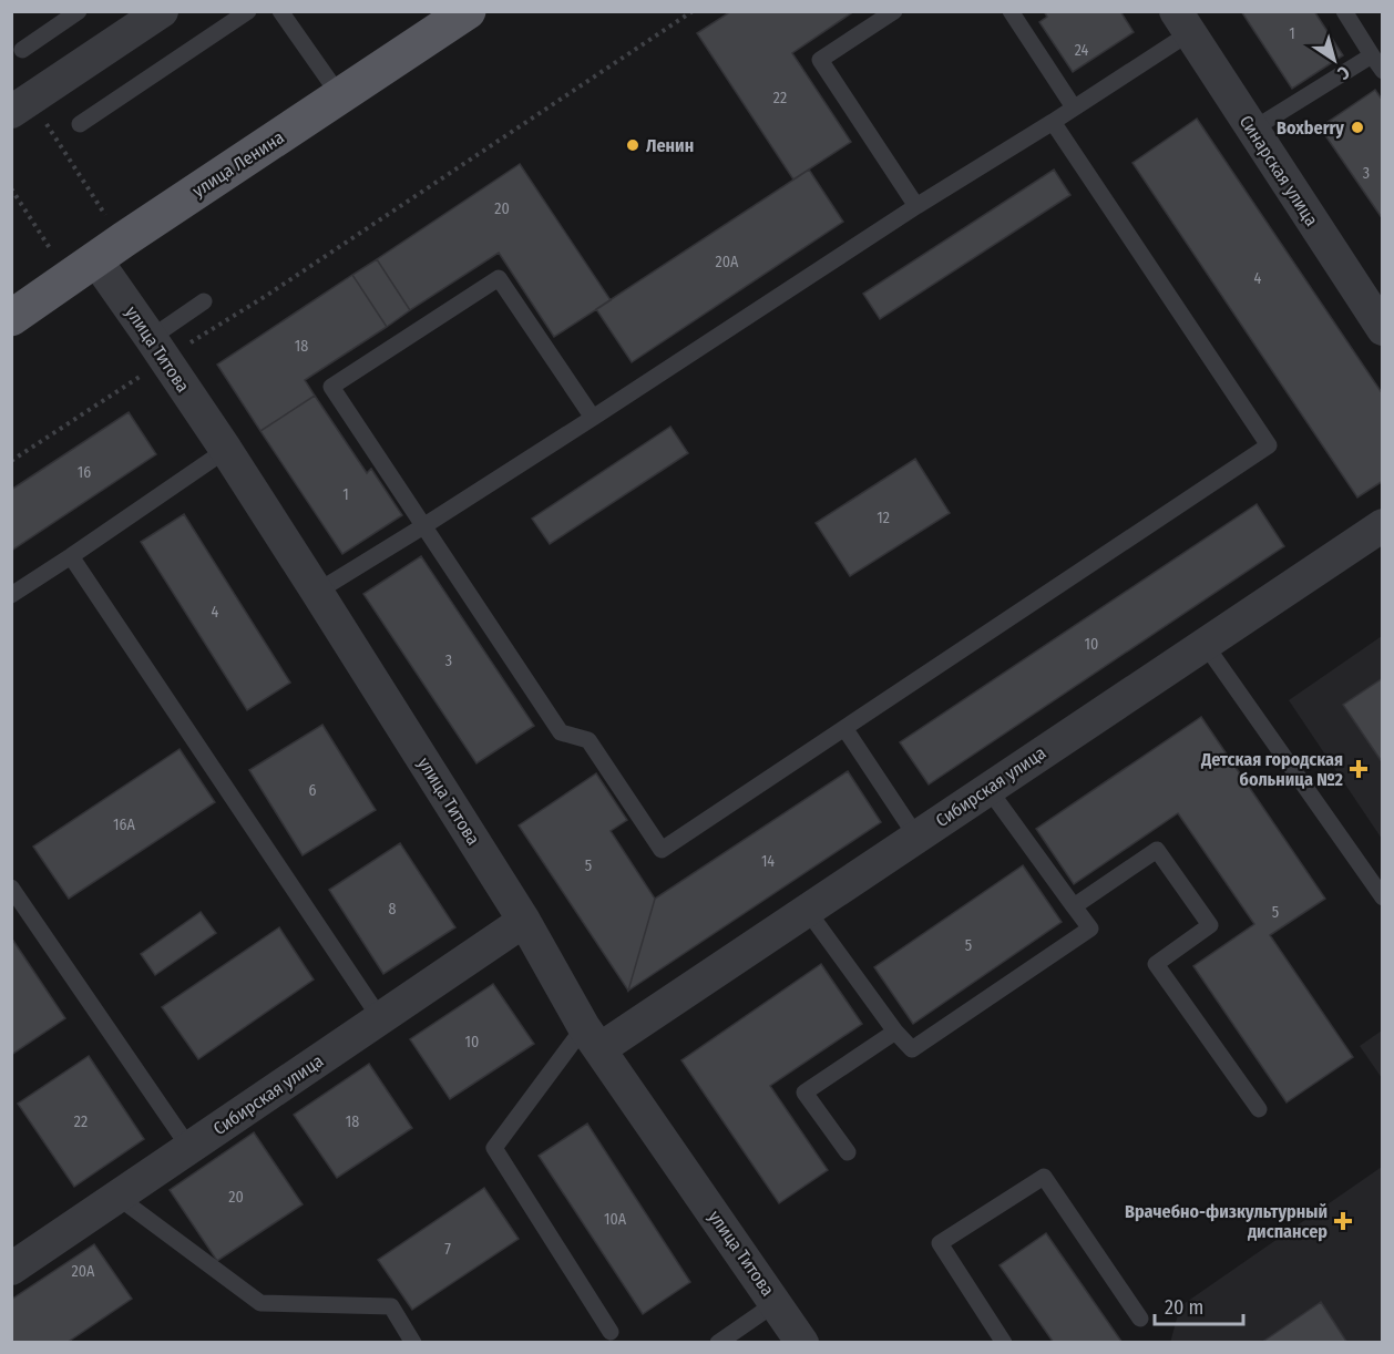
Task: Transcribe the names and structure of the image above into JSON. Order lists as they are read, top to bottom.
{
  "streets": {
    "main road": ["улица Ленина"],
    "street": ["Синарская улица", "улица Титова", "Сибирская улица"]
  },
  "crossings": [
    ["улица Ленина", "улица Титова"],
    ["улица Титова", "Сибирская улица"]
  ],
  "places": {
    "other": ["Boxberry", "Ленин"],
    "health": ["Детская городская больница №2", "Врачебно-физкультурный диспансер"]
  },
  "house_numbers": [
    "1",
    "24",
    "22",
    "3",
    "20",
    "20А",
    "4",
    "18",
    "16",
    "1",
    "12",
    "4",
    "10",
    "3",
    "6",
    "16А",
    "14",
    "5",
    "8",
    "5",
    "5",
    "10",
    "22",
    "18",
    "20",
    "10А",
    "7",
    "20А"
  ],
  "scale_bar": "20 m",
  "north": "bottom right"
}
